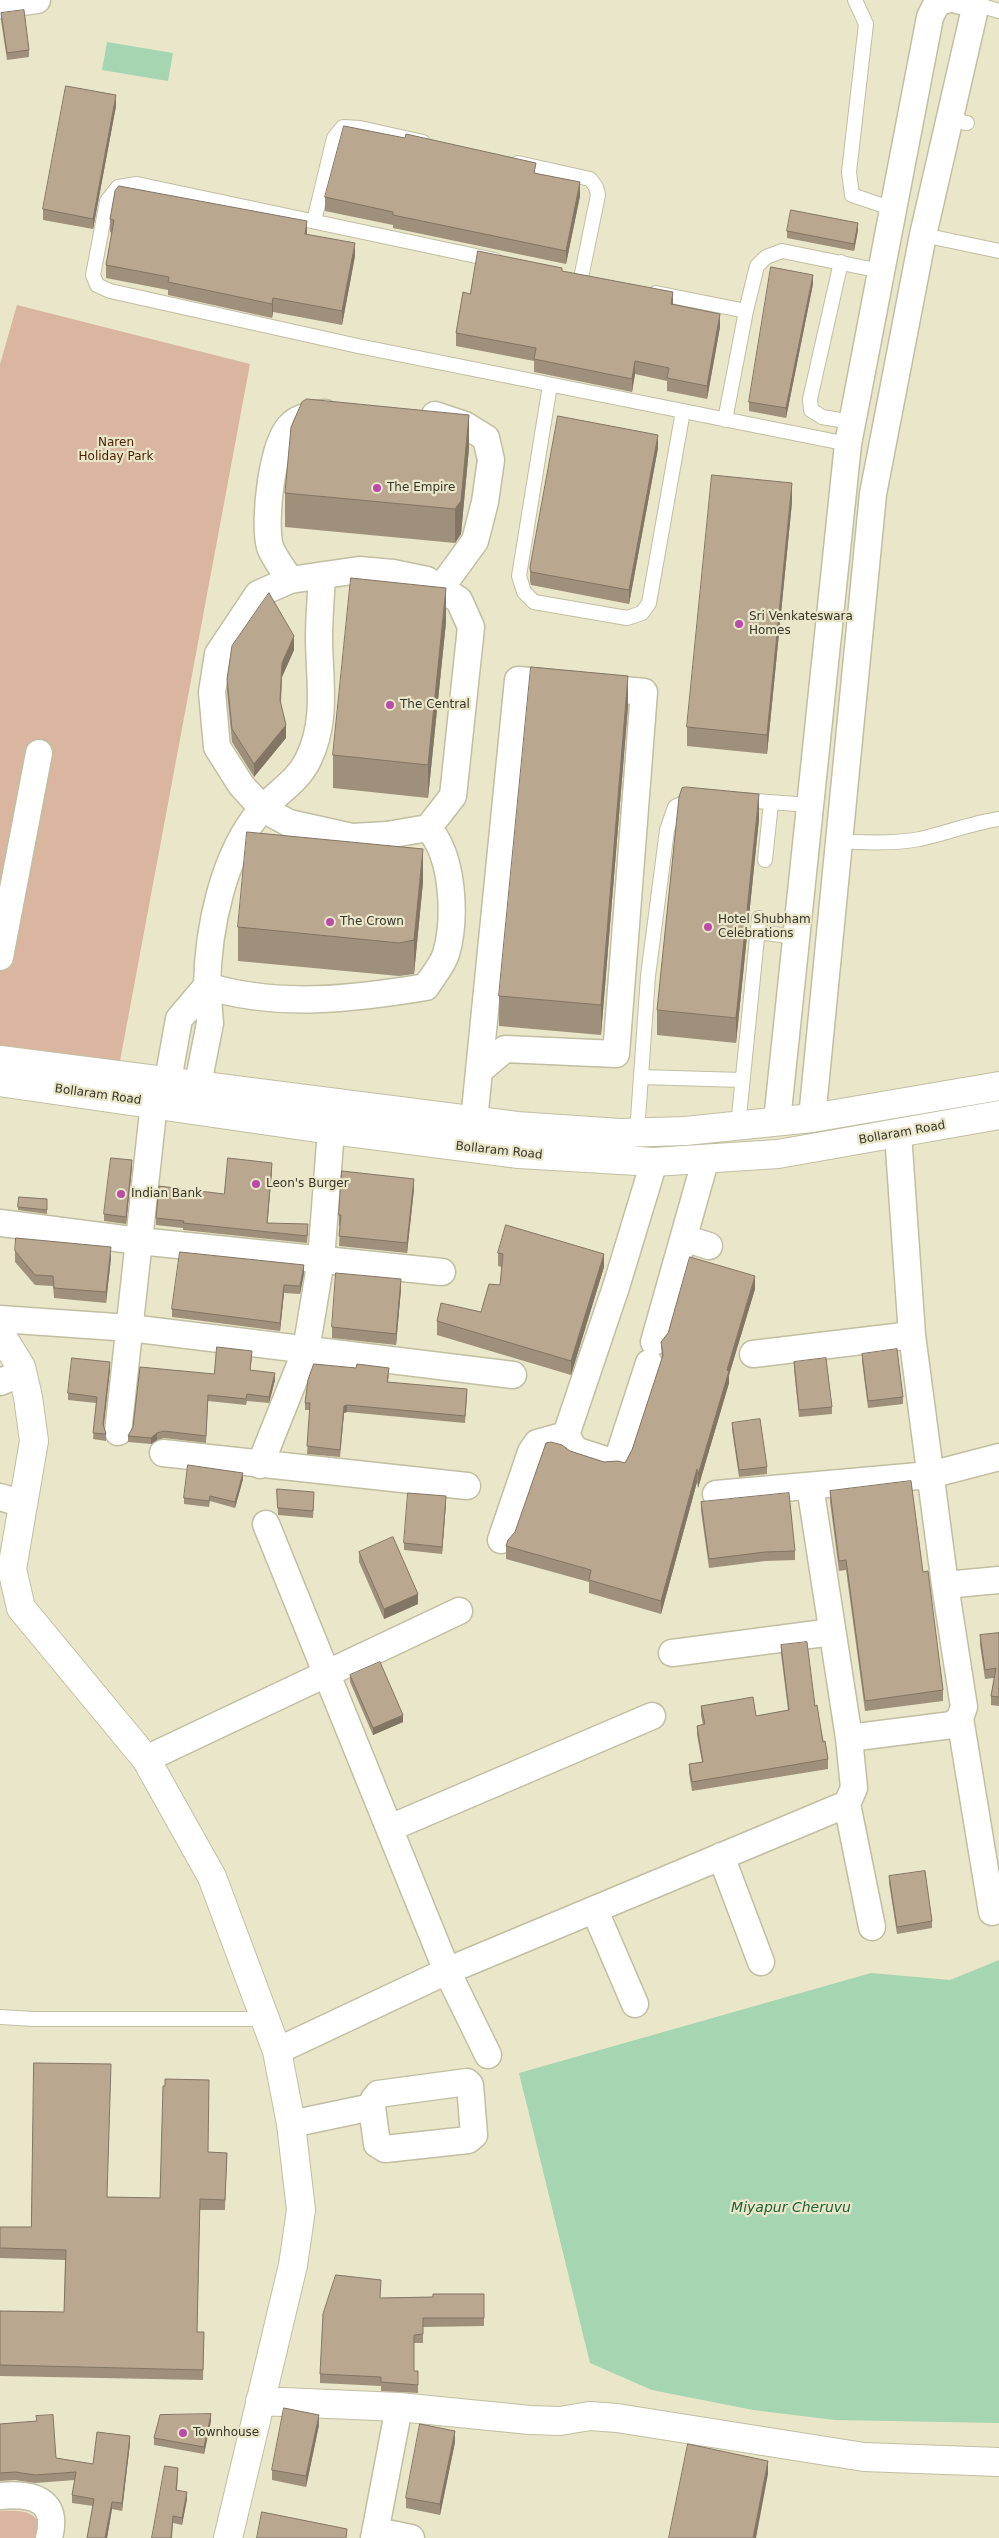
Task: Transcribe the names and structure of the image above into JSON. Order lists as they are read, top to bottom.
{
  "streets": {
    "street": ["Bollaram Road"]
  },
  "water": ["Miyapur Cheruvu"],
  "parks": ["Naren Holiday Park"],
  "places": [
    "The Empire",
    "Sri Venkateswara Homes",
    "The Central",
    "The Crown",
    "Hotel Shubham Celebrations",
    "Leon's Burger",
    "Indian Bank",
    "Townhouse"
  ]
}
